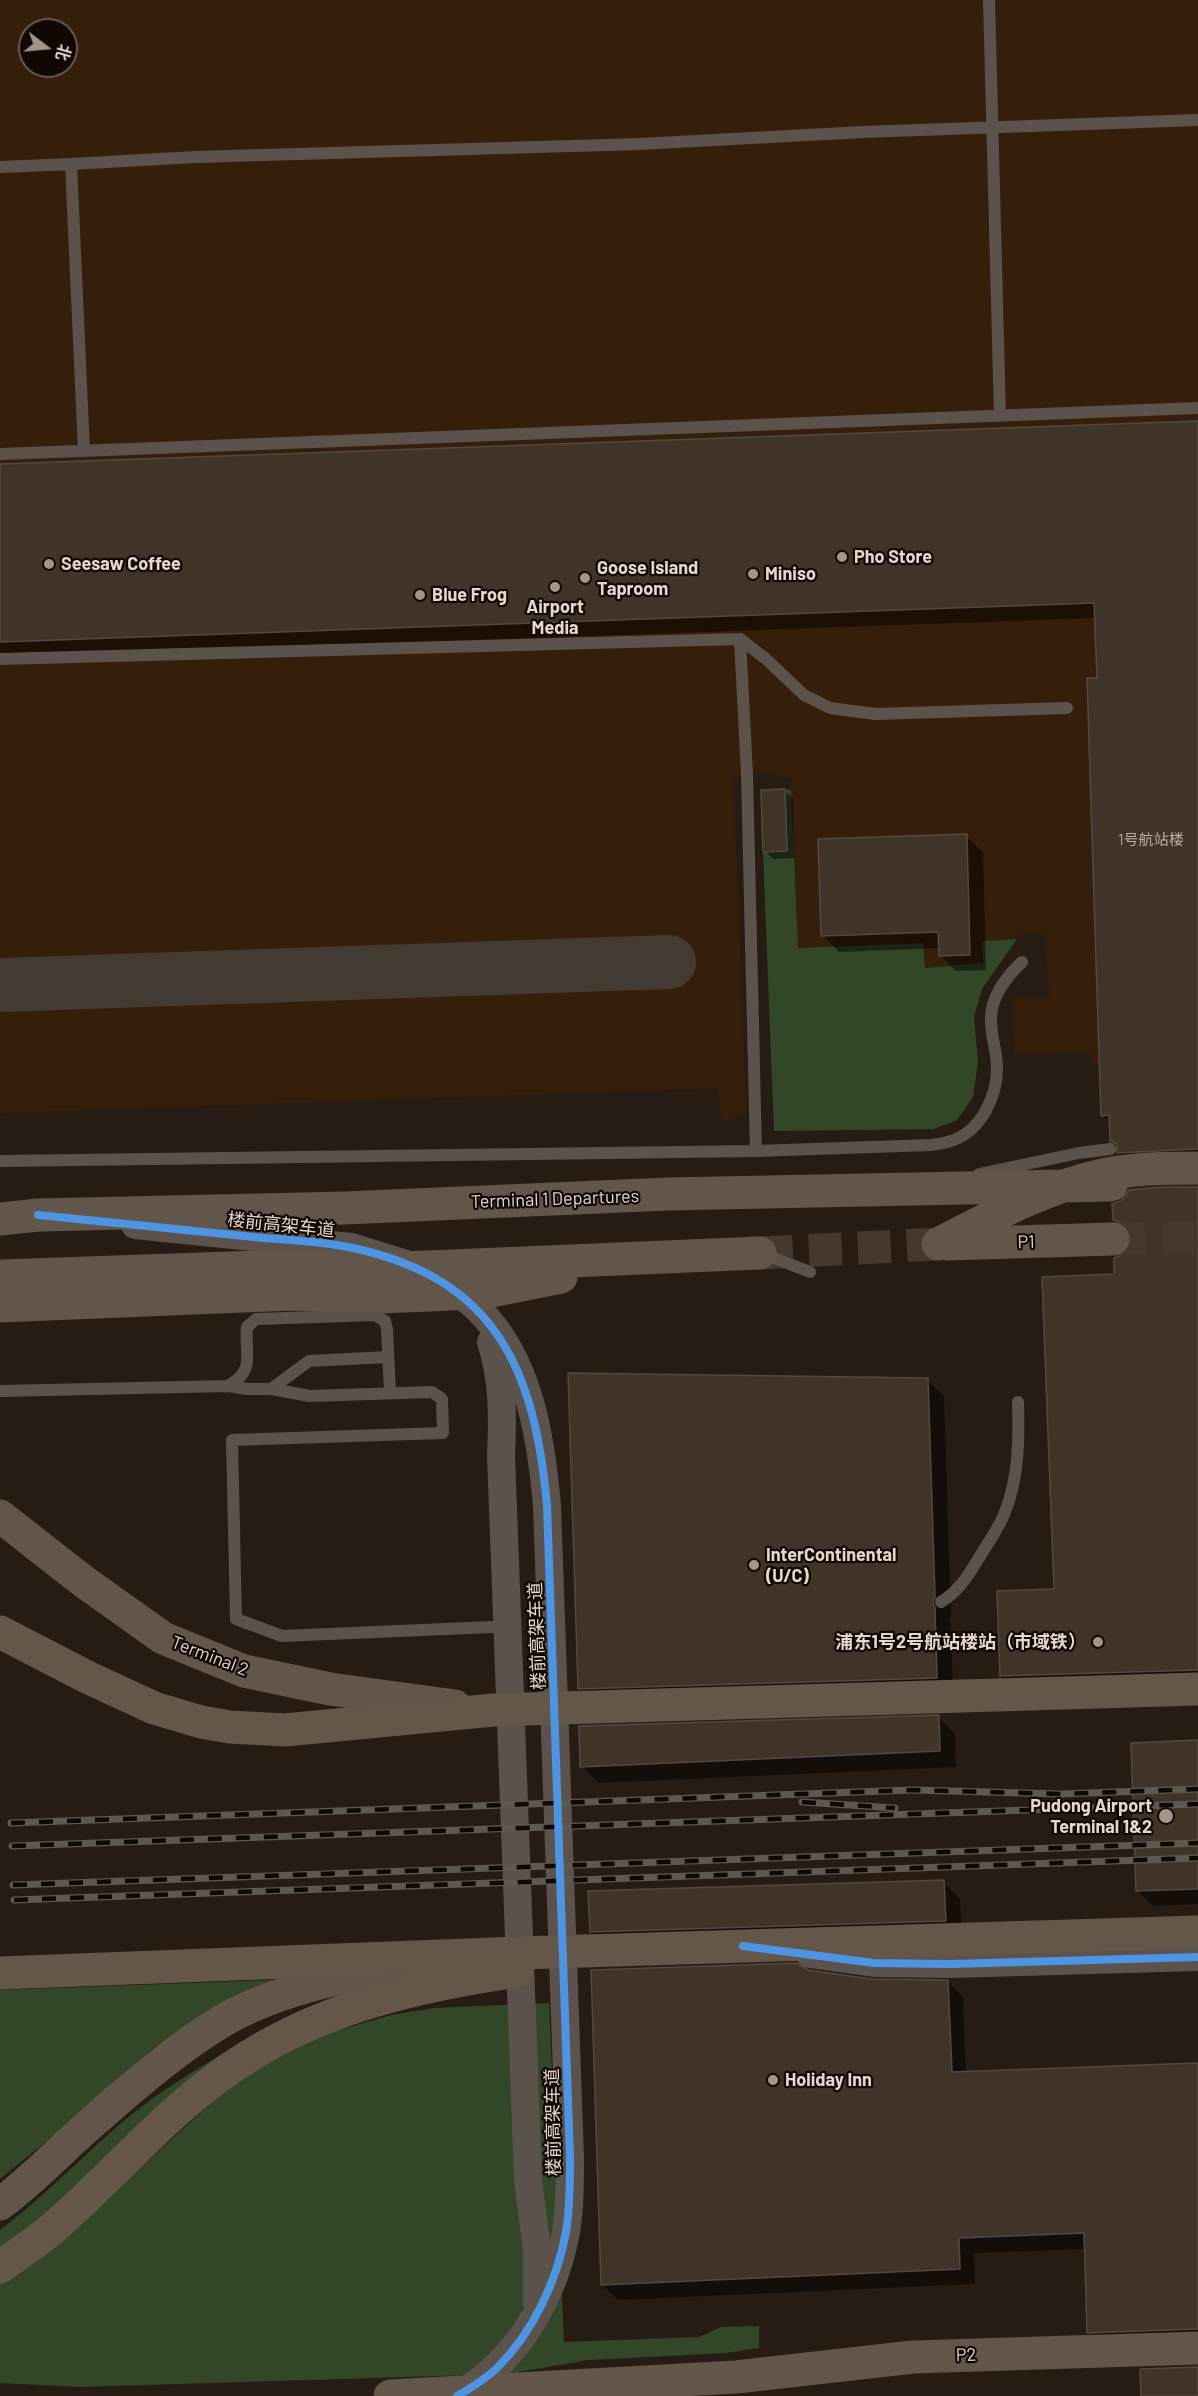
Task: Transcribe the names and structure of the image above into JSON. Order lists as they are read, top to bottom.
{
  "streets": {
    "main road": [
      "Terminal 1 Departures",
      "P1",
      "Terminal 2",
      "P2"
    ],
    "street": ["楼前高架车道"]
  },
  "crossings": [
    ["Terminal 1 Departures", "楼前高架车道"]
  ],
  "places": [
    "Pho Store",
    "Seesaw Coffee",
    "Miniso",
    "Goose Island Taproom",
    "Airport Media",
    "Blue Frog",
    "InterContinental (U/C)",
    "浦东1号2号航站楼站（市域铁）",
    "Pudong Airport Terminal 1&2",
    "Holiday Inn"
  ],
  "house_numbers": ["1号航站楼"],
  "north": "right"
}
